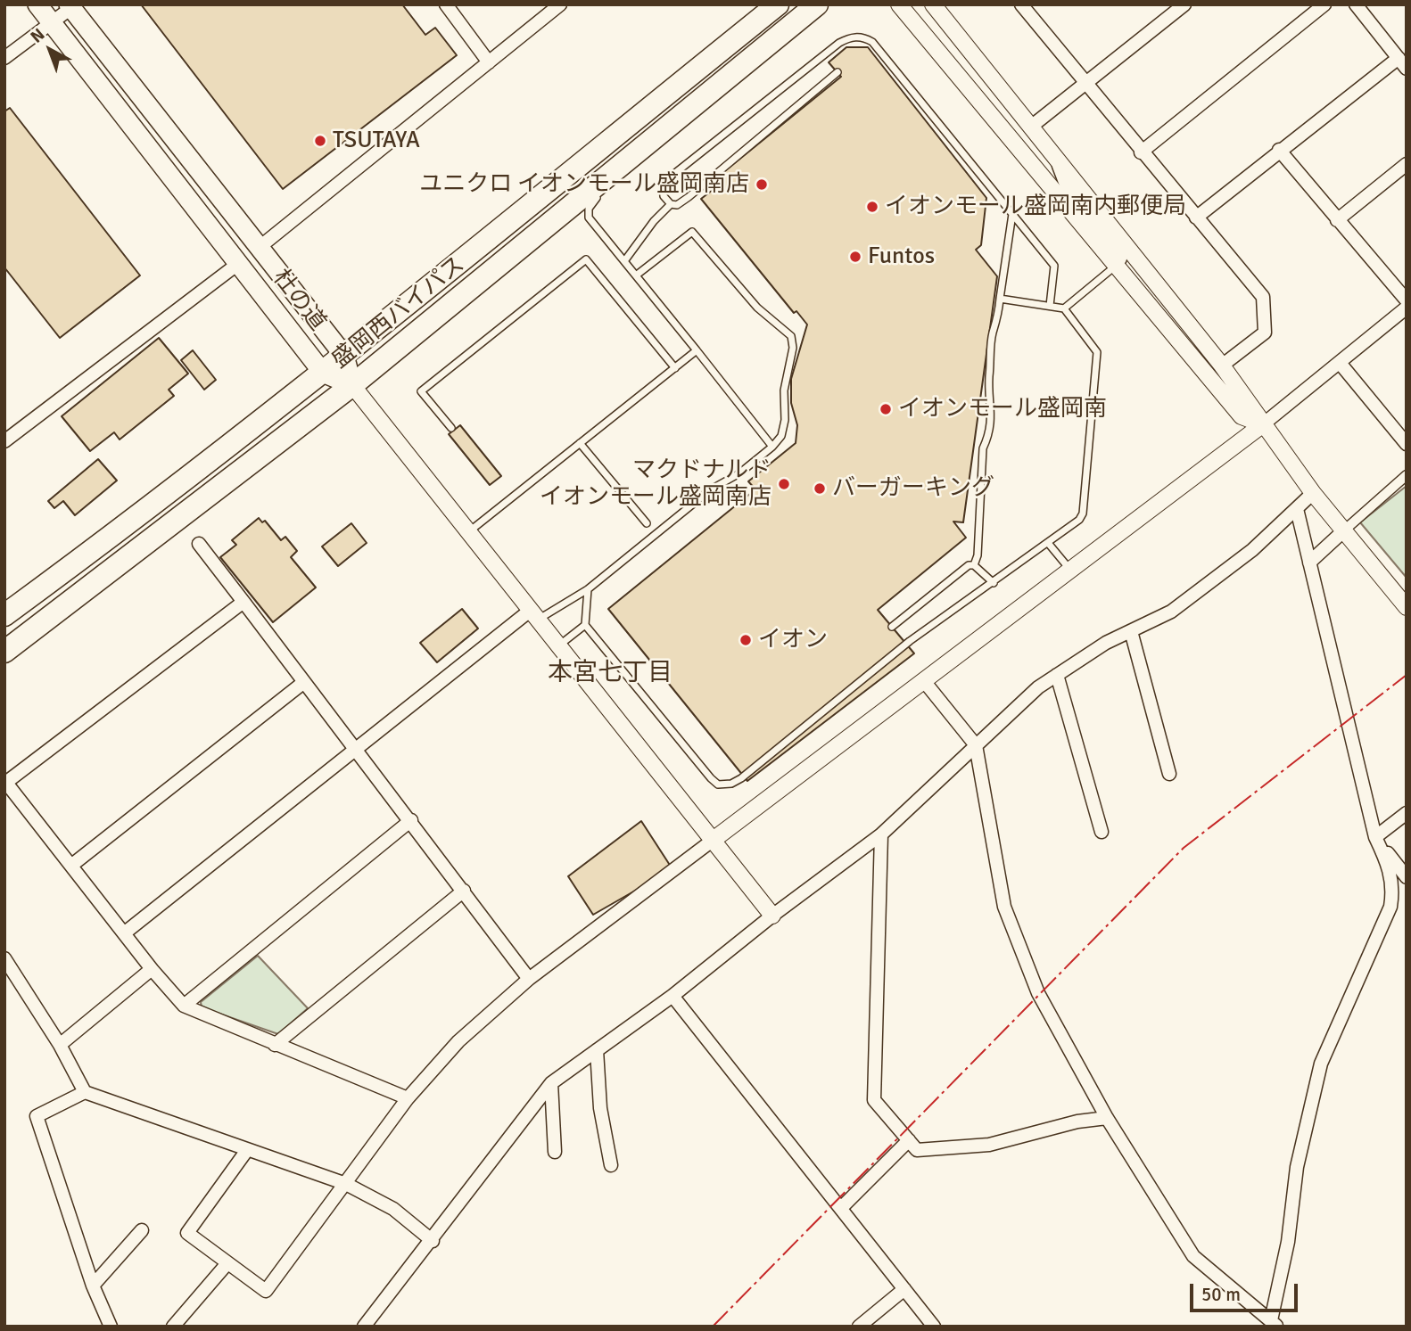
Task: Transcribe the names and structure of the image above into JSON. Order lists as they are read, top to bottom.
{
  "streets": {
    "highway": ["盛岡西バイパス"],
    "main road": ["杜の道"]
  },
  "crossings": [
    ["杜の道", "盛岡西バイパス"]
  ],
  "districts": ["本宮七丁目"],
  "places": [
    "TSUTAYA",
    "ユニクロ イオンモール盛岡南店",
    "イオンモール盛岡南内郵便局",
    "Funtos",
    "イオンモール盛岡南",
    "マクドナルド イオンモール盛岡南店",
    "バーガーキング",
    "イオン"
  ],
  "scale_bar": "50 m",
  "north": "top left"
}
